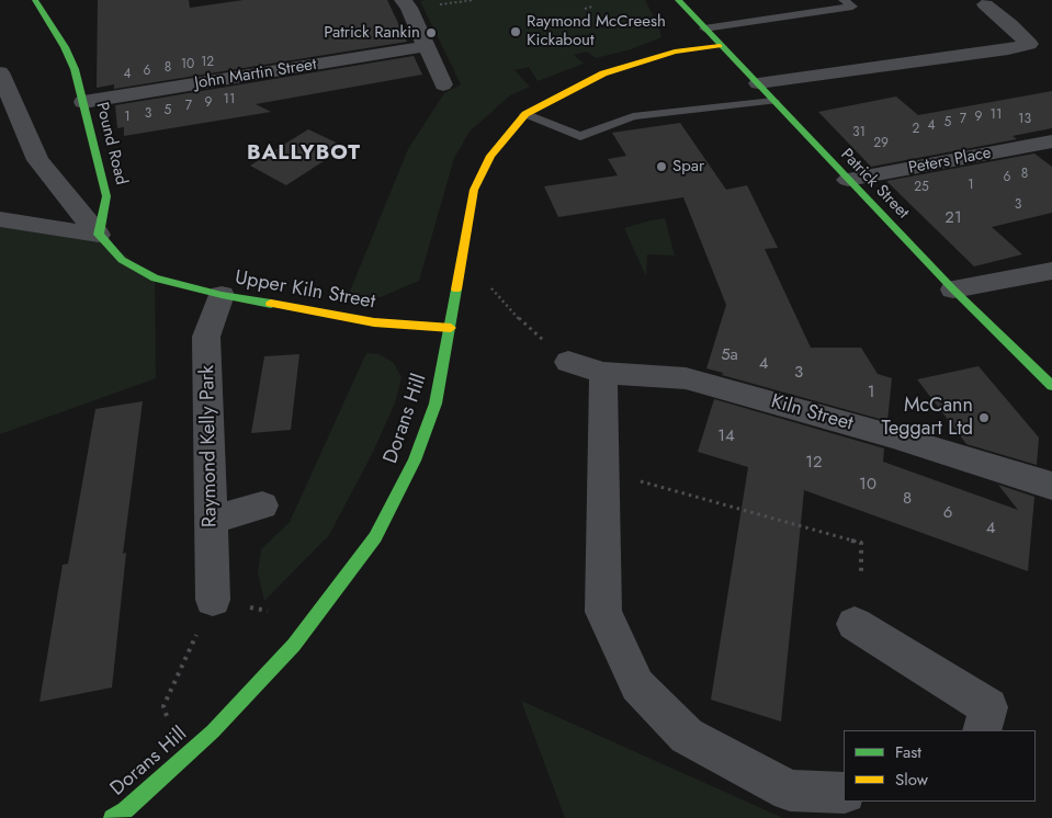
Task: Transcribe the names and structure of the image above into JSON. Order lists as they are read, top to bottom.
{
  "streets": {
    "street": [
      "John Martin Street",
      "Pound Road",
      "Peters Place",
      "Patrick Street",
      "Upper Kiln Street",
      "Kiln Street",
      "Dorans Hill",
      "Raymond Kelly Park"
    ]
  },
  "crossings": [
    ["John Martin Street", "Pound Road"],
    ["Pound Road", "Upper Kiln Street"],
    ["Peters Place", "Patrick Street"],
    ["Patrick Street", "Dorans Hill"],
    ["Upper Kiln Street", "Dorans Hill"],
    ["Upper Kiln Street", "Raymond Kelly Park"]
  ],
  "districts": ["BALLYBOT"],
  "places": [
    "Raymond McCreesh Kickabout",
    "Patrick Rankin",
    "Spar",
    "McCann Teggart Ltd"
  ],
  "house_numbers": [
    "12",
    "10",
    "8",
    "6",
    "4",
    "11",
    "9",
    "7",
    "5",
    "3",
    "11",
    "1",
    "9",
    "7",
    "13",
    "5",
    "4",
    "2",
    "31",
    "29",
    "8",
    "6",
    "1",
    "25",
    "3",
    "21",
    "5a",
    "4",
    "3",
    "1",
    "14",
    "12",
    "10",
    "8",
    "6",
    "4"
  ],
  "legend": ["Fast", "Slow"]
}
